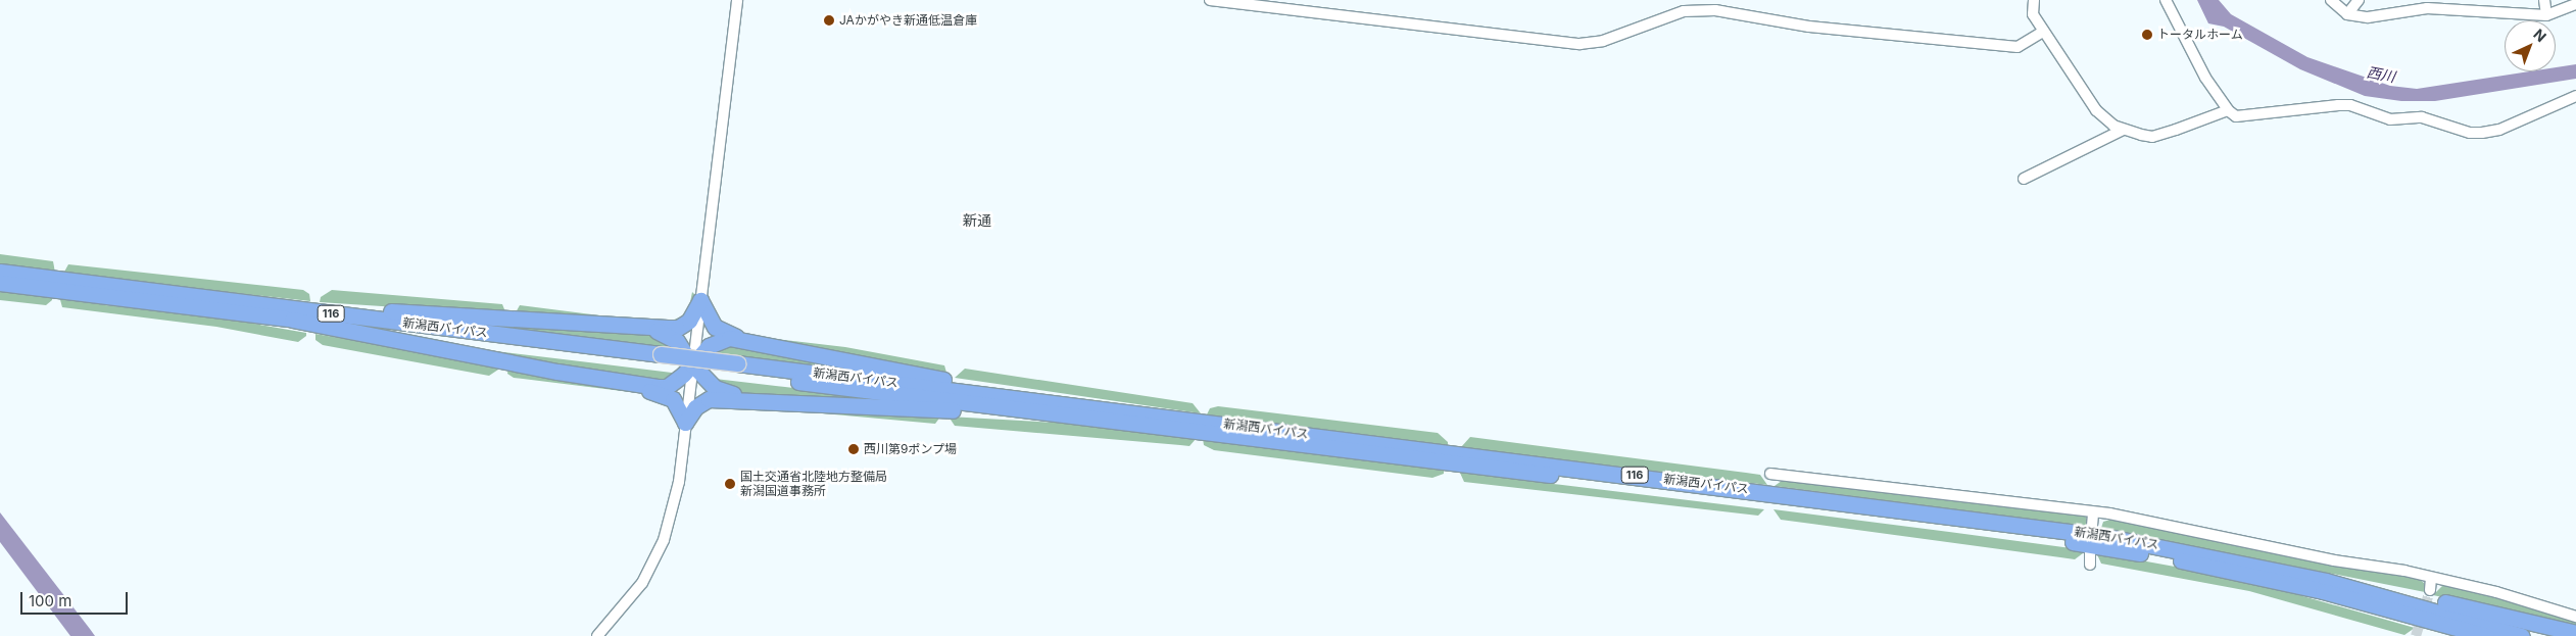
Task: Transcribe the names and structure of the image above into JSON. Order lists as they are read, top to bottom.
{
  "streets": {
    "highway": ["116", "新潟西バイパス"]
  },
  "districts": ["新通"],
  "water": ["西川"],
  "places": [
    "JAかがやき新通低温倉庫",
    "トータルホーム",
    "西川第9ポンプ場",
    "国土交通省北陸地方整備局 新潟国道事務所"
  ],
  "scale_bar": "100 m",
  "north": "top right"
}
